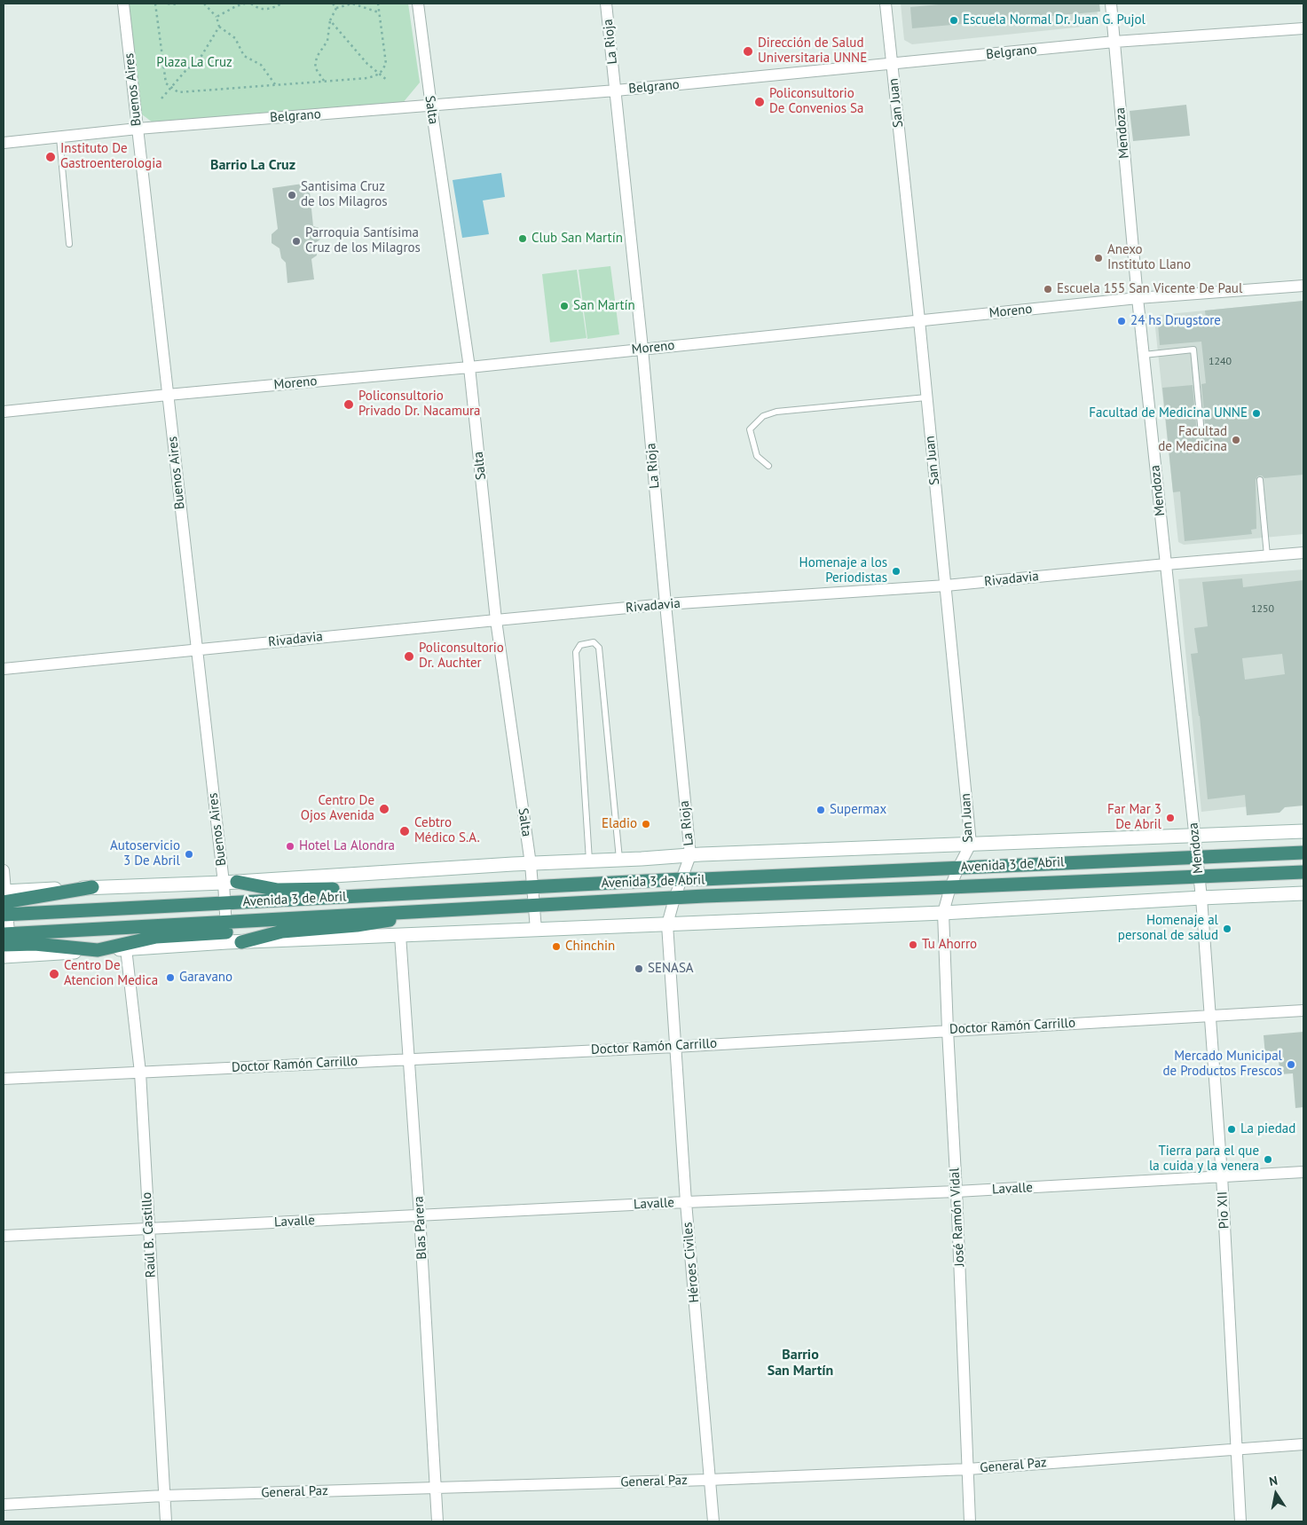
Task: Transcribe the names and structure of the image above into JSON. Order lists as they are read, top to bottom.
{
  "streets": {
    "highway": ["Avenida 3 de Abril"],
    "street": [
      "La Rioja",
      "Belgrano",
      "Buenos Aires",
      "San Juan",
      "Salta",
      "Mendoza",
      "Moreno",
      "Rivadavia",
      "Doctor Ramón Carrillo",
      "Lavalle",
      "Pio XII",
      "José Ramón Vidal",
      "Blas Parera",
      "Raúl B. Castillo",
      "Héroes Civiles",
      "General Paz"
    ]
  },
  "crossings": [
    ["La Rioja", "Belgrano"],
    ["La Rioja", "Moreno"],
    ["La Rioja", "Rivadavia"],
    ["La Rioja", "Avenida 3 de Abril"],
    ["La Rioja", "Héroes Civiles"],
    ["Belgrano", "Buenos Aires"],
    ["Belgrano", "San Juan"],
    ["Belgrano", "Salta"],
    ["Belgrano", "Mendoza"],
    ["Buenos Aires", "Moreno"],
    ["Buenos Aires", "Rivadavia"],
    ["Buenos Aires", "Avenida 3 de Abril"],
    ["San Juan", "Moreno"],
    ["San Juan", "Rivadavia"],
    ["San Juan", "Avenida 3 de Abril"],
    ["San Juan", "José Ramón Vidal"],
    ["Salta", "Moreno"],
    ["Salta", "Rivadavia"],
    ["Salta", "Avenida 3 de Abril"],
    ["Mendoza", "Moreno"],
    ["Mendoza", "Rivadavia"],
    ["Mendoza", "Avenida 3 de Abril"],
    ["Mendoza", "Pio XII"],
    ["Avenida 3 de Abril", "Pio XII"],
    ["Avenida 3 de Abril", "José Ramón Vidal"],
    ["Avenida 3 de Abril", "Blas Parera"],
    ["Avenida 3 de Abril", "Raúl B. Castillo"],
    ["Avenida 3 de Abril", "Héroes Civiles"],
    ["Doctor Ramón Carrillo", "Pio XII"],
    ["Doctor Ramón Carrillo", "José Ramón Vidal"],
    ["Doctor Ramón Carrillo", "Blas Parera"],
    ["Doctor Ramón Carrillo", "Raúl B. Castillo"],
    ["Doctor Ramón Carrillo", "Héroes Civiles"],
    ["Lavalle", "Pio XII"],
    ["Lavalle", "José Ramón Vidal"],
    ["Lavalle", "Blas Parera"],
    ["Lavalle", "Raúl B. Castillo"],
    ["Lavalle", "Héroes Civiles"],
    ["Pio XII", "General Paz"],
    ["José Ramón Vidal", "General Paz"],
    ["Blas Parera", "General Paz"],
    ["Raúl B. Castillo", "General Paz"],
    ["Héroes Civiles", "General Paz"]
  ],
  "districts": ["Barrio La Cruz", "Barrio San Martín"],
  "parks": ["Plaza La Cruz"],
  "places": [
    "Escuela Normal Dr. Juan G. Pujol",
    "Dirección de Salud Universitaria UNNE",
    "Policonsultorio De Convenios Sa",
    "Instituto De Gastroenterologia",
    "Santisima Cruz de los Milagros",
    "Club San Martín",
    "Parroquia Santísima Cruz de los Milagros",
    "Anexo Instituto Llano",
    "Escuela 155 San Vicente De Paul",
    "San Martín",
    "24 hs Drugstore",
    "Policonsultorio Privado Dr. Nacamura",
    "Facultad de Medicina UNNE",
    "Facultad de Medicina",
    "Homenaje a los Periodistas",
    "Policonsultorio Dr. Auchter",
    "Centro De Ojos Avenida",
    "Supermax",
    "Far Mar 3 De Abril",
    "Eladio",
    "Cebtro Médico S.A.",
    "Hotel La Alondra",
    "Autoservicio 3 De Abril",
    "Homenaje al personal de salud",
    "Tu Ahorro",
    "Chinchin",
    "SENASA",
    "Centro De Atencion Medica",
    "Garavano",
    "Mercado Municipal de Productos Frescos",
    "La piedad",
    "Tierra para el que la cuida y la venera"
  ],
  "house_numbers": ["1240", "1250"],
  "north": "top"
}
